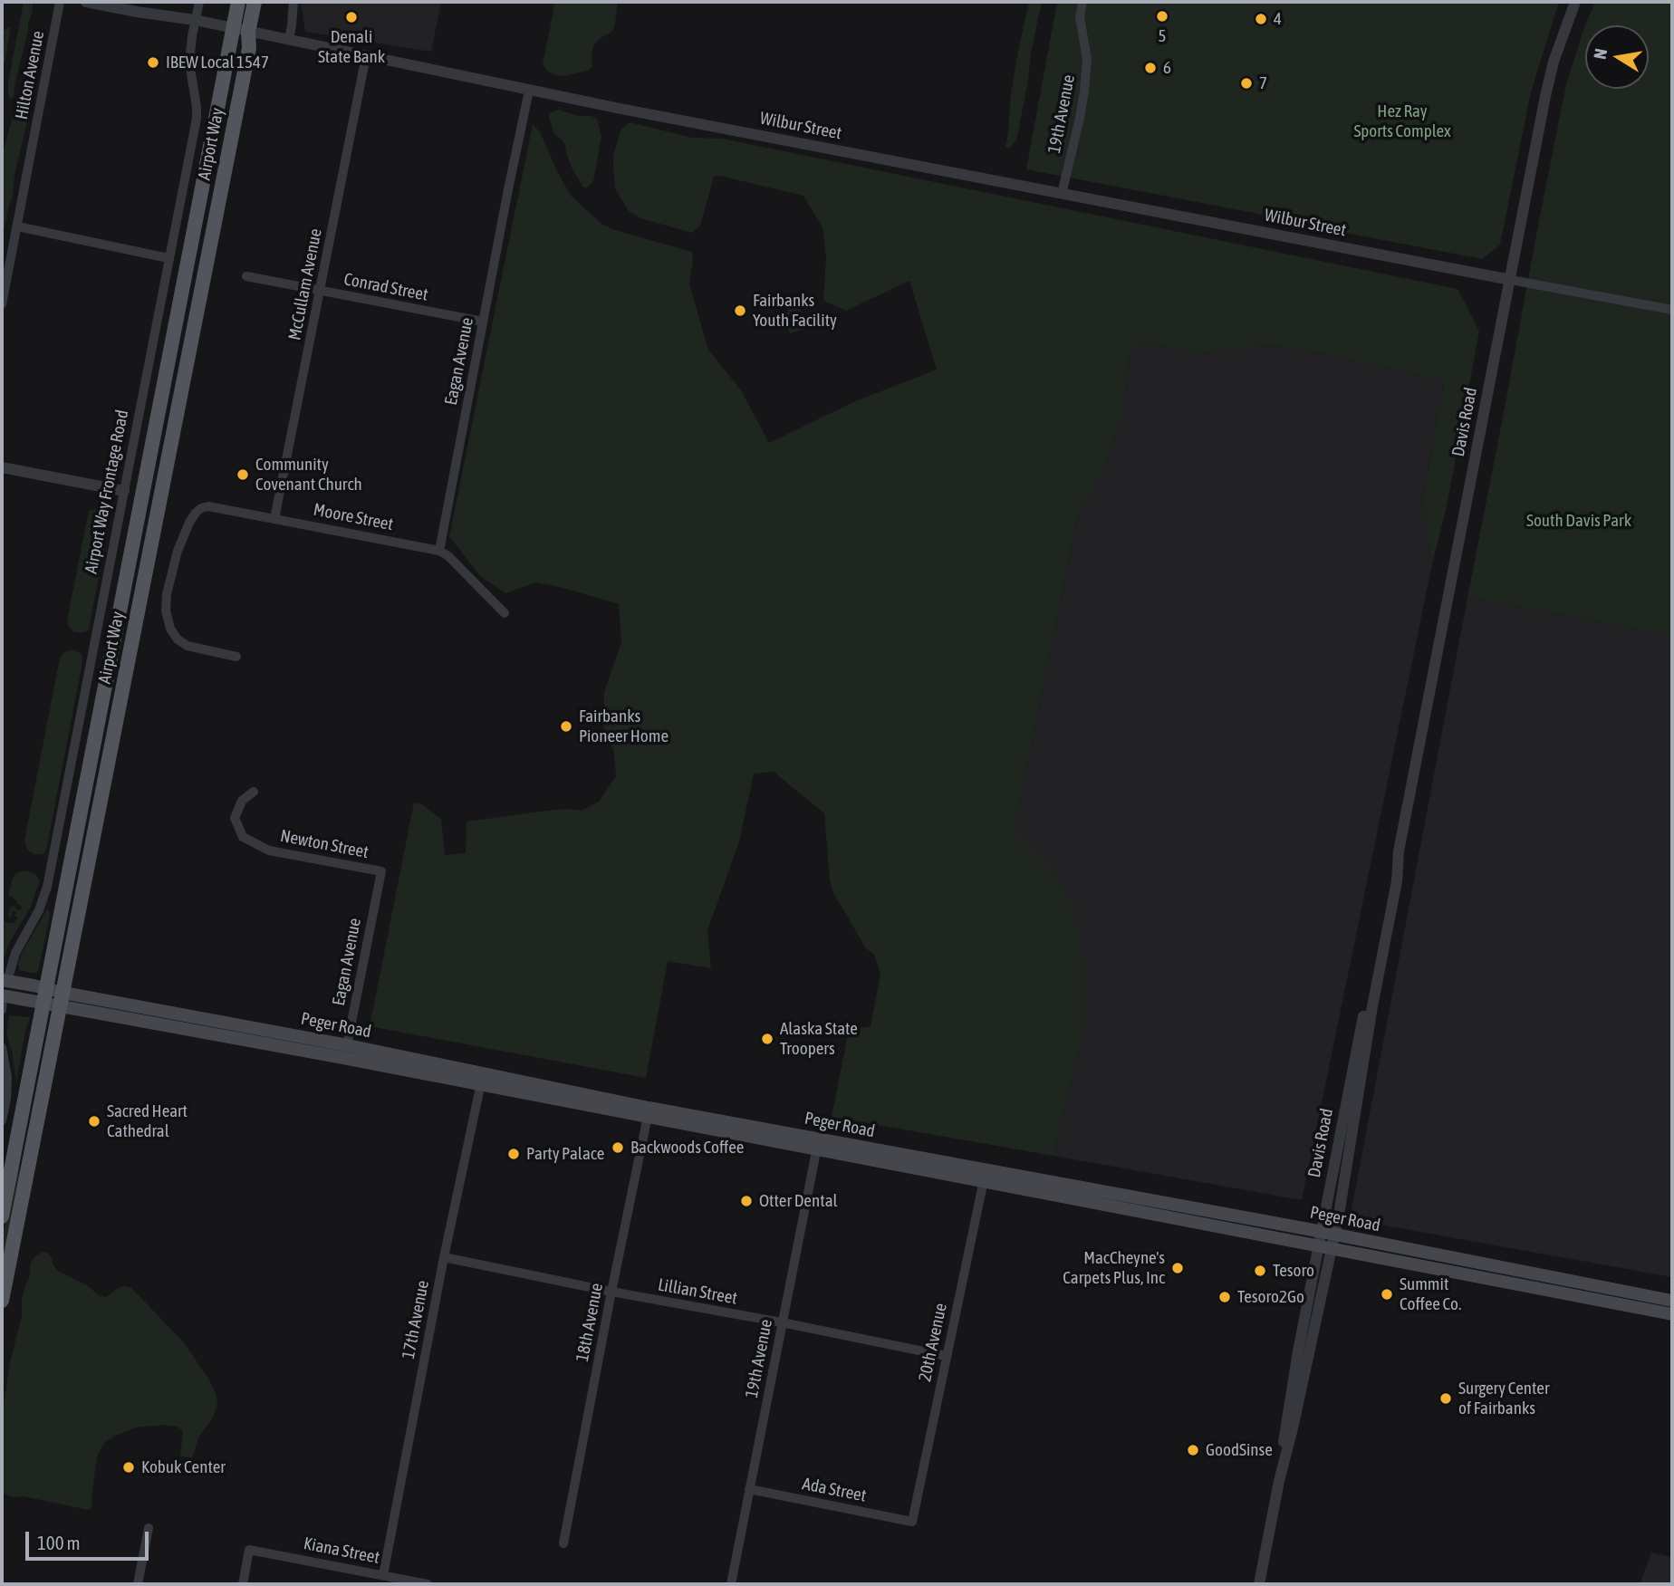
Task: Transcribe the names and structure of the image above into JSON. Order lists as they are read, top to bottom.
{
  "streets": {
    "main road": ["Airport Way", "Peger Road"],
    "street": [
      "Hilton Avenue",
      "19th Avenue",
      "Wilbur Street",
      "McCullam Avenue",
      "Conrad Street",
      "Eagan Avenue",
      "Davis Road",
      "Airport Way Frontage Road",
      "Moore Street",
      "Newton Street",
      "Lillian Street",
      "17th Avenue",
      "18th Avenue",
      "20th Avenue",
      "Ada Street",
      "Kiana Street"
    ]
  },
  "crossings": [
    ["19th Avenue", "Wilbur Street"],
    ["19th Avenue", "Peger Road"],
    ["19th Avenue", "Lillian Street"],
    ["19th Avenue", "Ada Street"],
    ["Wilbur Street", "Airport Way"],
    ["Wilbur Street", "McCullam Avenue"],
    ["Wilbur Street", "Eagan Avenue"],
    ["Wilbur Street", "Davis Road"],
    ["Wilbur Street", "Airport Way Frontage Road"],
    ["Airport Way", "Peger Road"],
    ["McCullam Avenue", "Conrad Street"],
    ["McCullam Avenue", "Moore Street"],
    ["Conrad Street", "Eagan Avenue"],
    ["Eagan Avenue", "Moore Street"],
    ["Eagan Avenue", "Newton Street"],
    ["Eagan Avenue", "Peger Road"],
    ["Davis Road", "Peger Road"],
    ["Airport Way Frontage Road", "Peger Road"],
    ["Peger Road", "17th Avenue"],
    ["Peger Road", "18th Avenue"],
    ["Peger Road", "20th Avenue"],
    ["Lillian Street", "17th Avenue"],
    ["Lillian Street", "18th Avenue"],
    ["Lillian Street", "20th Avenue"],
    ["17th Avenue", "Kiana Street"],
    ["20th Avenue", "Ada Street"]
  ],
  "parks": ["Hez Ray Sports Complex", "South Davis Park"],
  "places": [
    "5",
    "Denali State Bank",
    "4",
    "IBEW Local 1547",
    "6",
    "7",
    "Fairbanks Youth Facility",
    "Community Covenant Church",
    "Fairbanks Pioneer Home",
    "Alaska State Troopers",
    "Sacred Heart Cathedral",
    "Backwoods Coffee",
    "Party Palace",
    "Otter Dental",
    "MacCheyne's Carpets Plus, Inc",
    "Tesoro",
    "Summit Coffee Co.",
    "Tesoro2Go",
    "Surgery Center of Fairbanks",
    "GoodSinse",
    "Kobuk Center"
  ],
  "scale_bar": "100 m",
  "north": "left"
}
